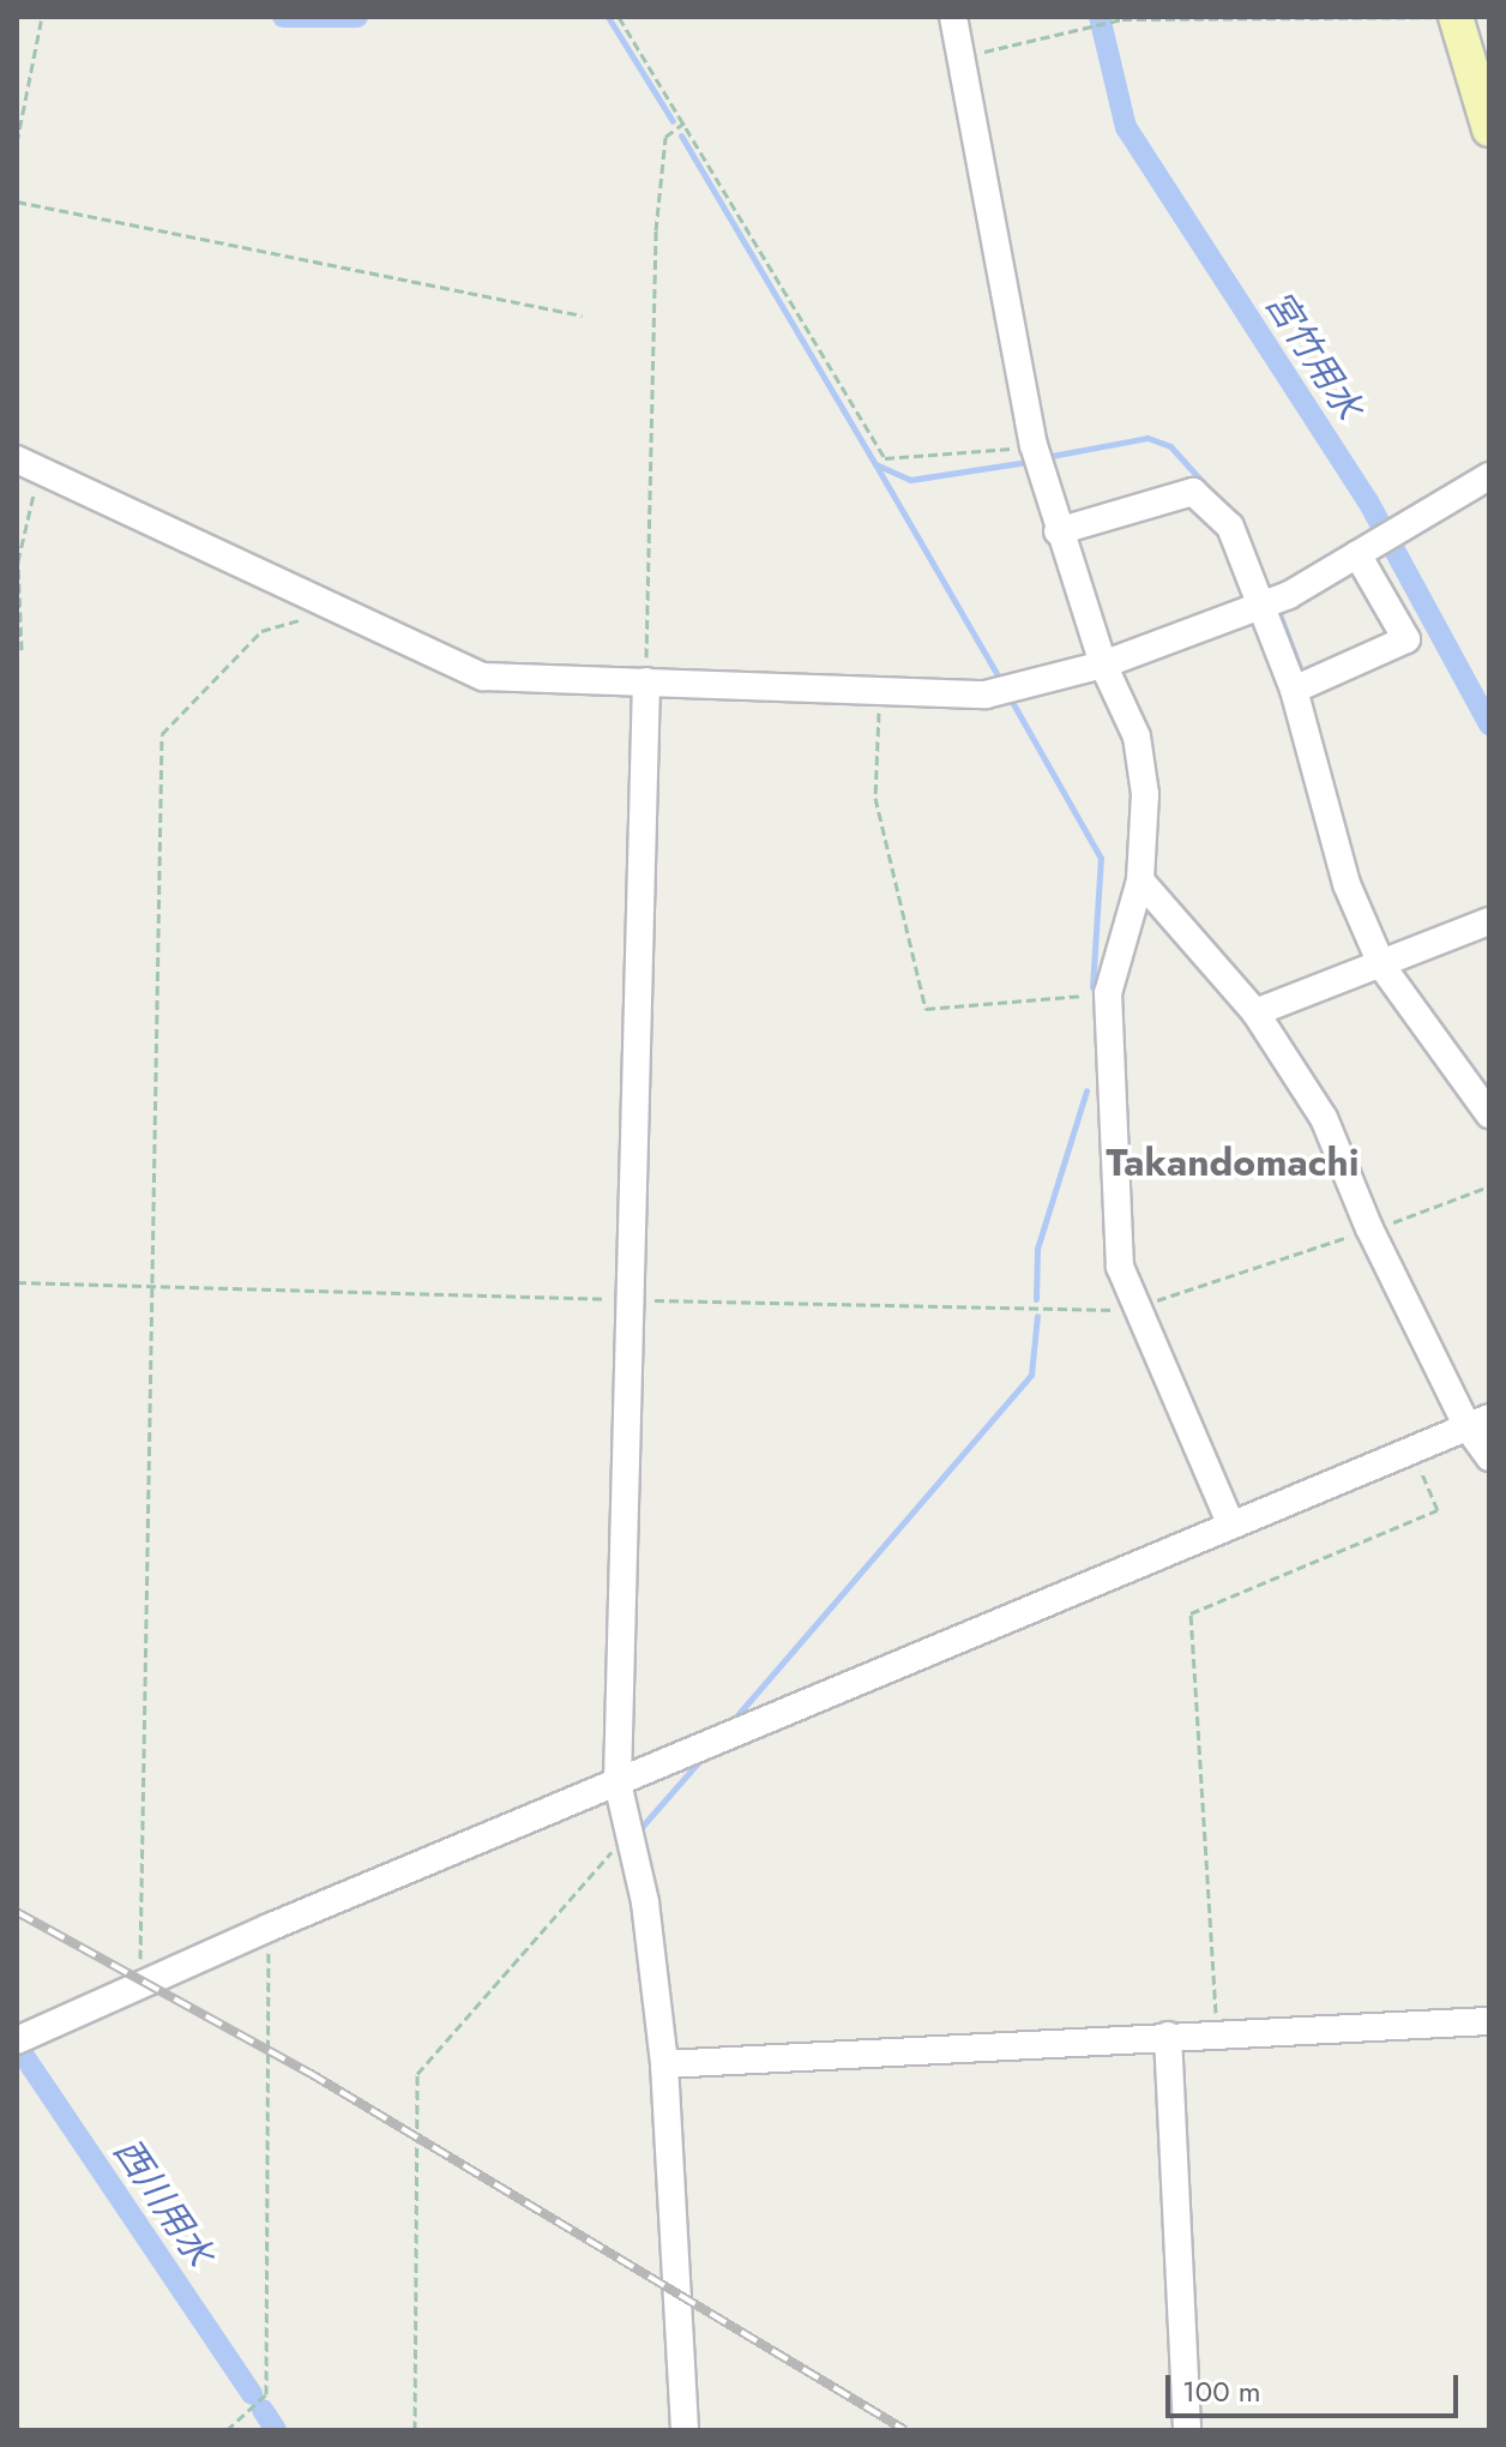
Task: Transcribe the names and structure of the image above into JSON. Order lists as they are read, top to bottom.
{
  "districts": ["Takandomachi"],
  "water": ["宮竹用水", "西川用水"],
  "scale_bar": "100 m"
}
